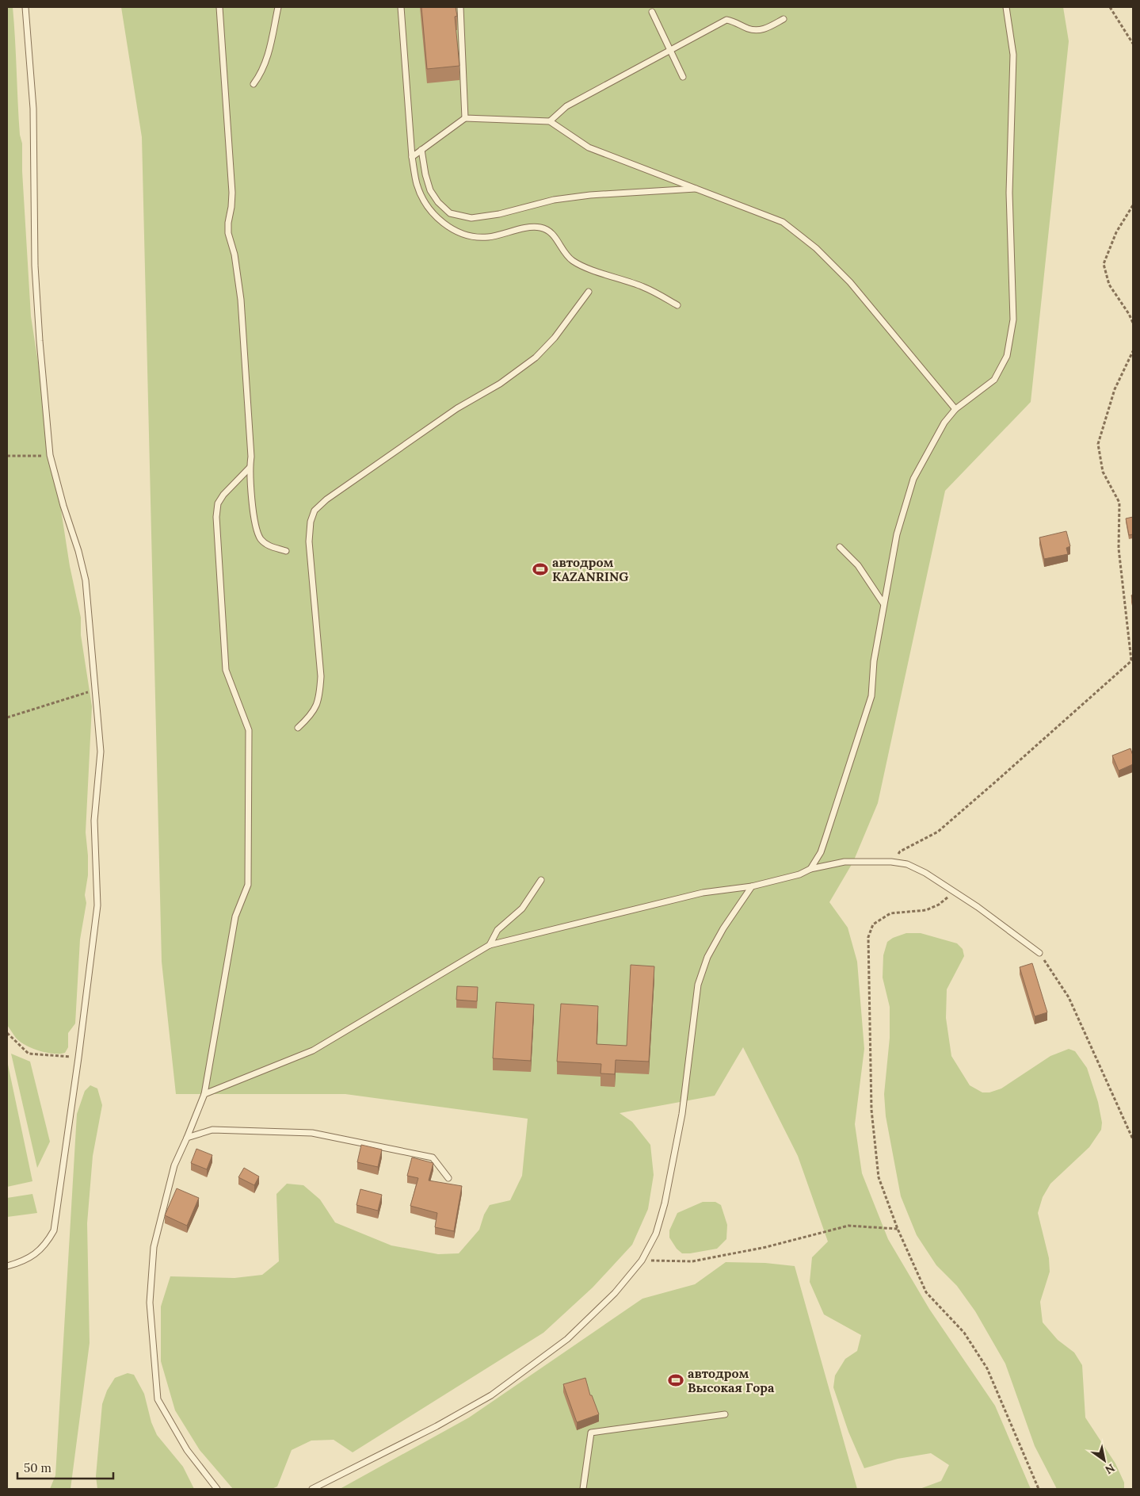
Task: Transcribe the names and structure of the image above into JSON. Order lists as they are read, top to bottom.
{
  "places": {
    "sports": ["автодром KAZANRING", "автодром Высокая Гора"]
  },
  "scale_bar": "50 m",
  "north": "bottom right"
}
